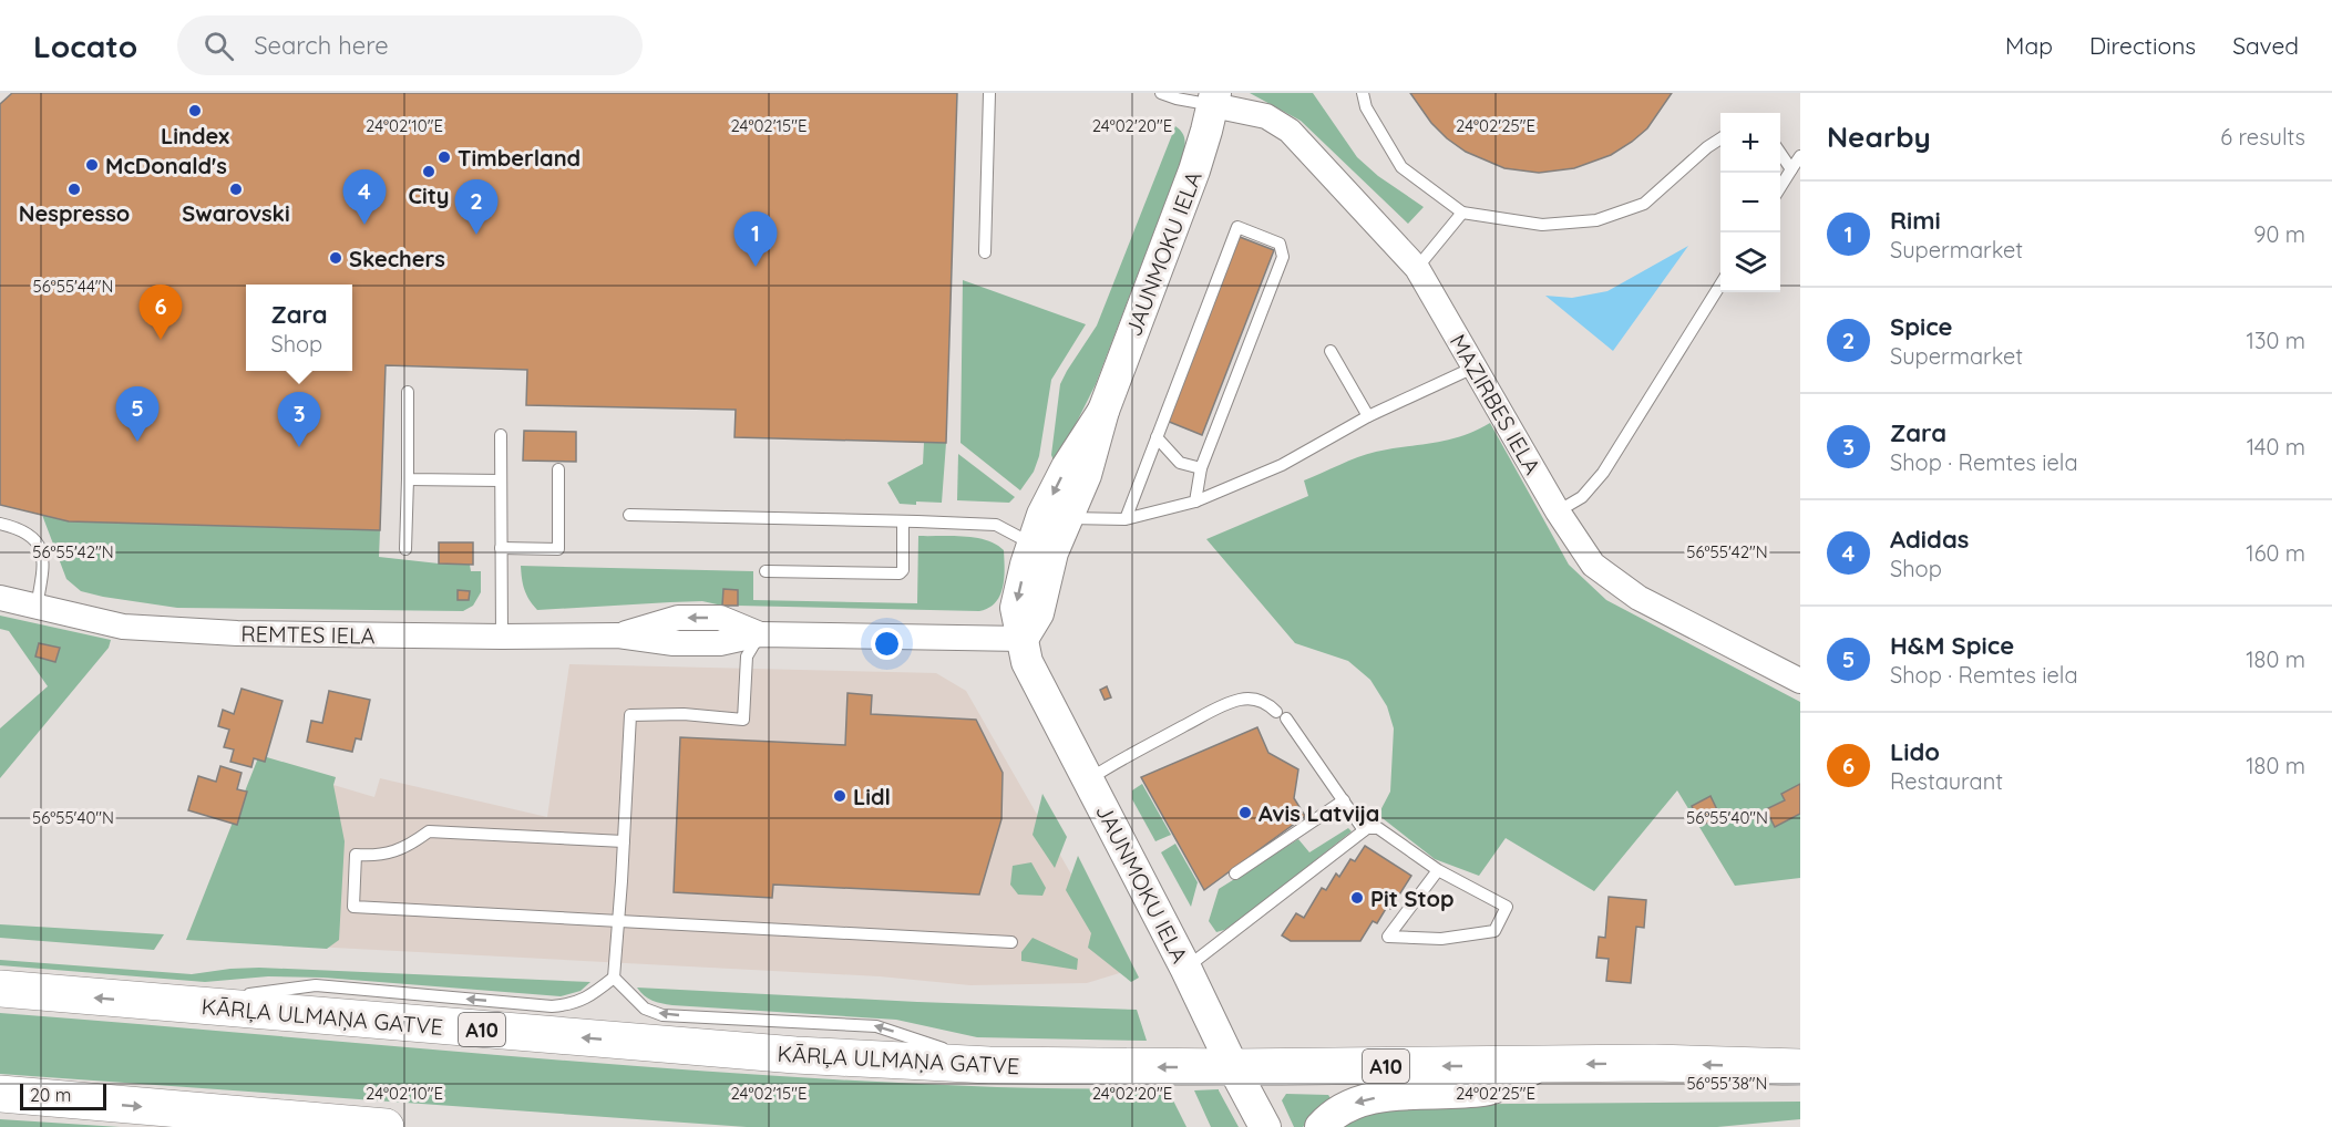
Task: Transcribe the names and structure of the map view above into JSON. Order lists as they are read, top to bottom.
{
  "streets": {
    "highway": ["KĀRĻA ULMAŅA GATVE", "A10"],
    "street": ["JAUNMOKU IELA", "MAZIRBES IELA", "REMTES IELA"]
  },
  "crossings": [
    ["JAUNMOKU IELA", "MAZIRBES IELA"],
    ["JAUNMOKU IELA", "REMTES IELA"],
    ["JAUNMOKU IELA", "KĀRĻA ULMAŅA GATVE"]
  ],
  "one_way": ["KĀRĻA ULMAŅA GATVE"],
  "places": [
    "Lindex",
    "Timberland",
    "McDonald's",
    "City",
    "Nespresso",
    "Swarovski",
    "Skechers",
    "Lidl",
    "Avis Latvija",
    "Pit Stop"
  ],
  "scale_bar": "20 m",
  "page": {
    "header": "Locato",
    "search": "Search here",
    "nav": ["Map", "Directions", "Saved"],
    "heading": ["Nearby", "6 results"],
    "map_buttons": ["+", "−"],
    "pins": [
      "4",
      "2",
      "1",
      "6",
      "5",
      "3"
    ],
    "list": [
      {
        "mark": "1",
        "name": "Rimi",
        "note": "Supermarket",
        "value": "90 m"
      },
      {
        "mark": "2",
        "name": "Spice",
        "note": "Supermarket",
        "value": "130 m"
      },
      {
        "mark": "3",
        "name": "Zara",
        "note": "Shop · Remtes iela",
        "value": "140 m"
      },
      {
        "mark": "4",
        "name": "Adidas",
        "note": "Shop",
        "value": "160 m"
      },
      {
        "mark": "5",
        "name": "H&M Spice",
        "note": "Shop · Remtes iela",
        "value": "180 m"
      },
      {
        "mark": "6",
        "name": "Lido",
        "note": "Restaurant",
        "value": "180 m"
      }
    ],
    "popup": ["Zara", "Shop"],
    "scale": "20 m"
  },
  "coordinates": [
    "24°02'10\"E",
    "24°02'15\"E",
    "24°02'20\"E",
    "24°02'25\"E",
    "56°55'44\"N",
    "56°55'42\"N",
    "56°55'40\"N",
    "56°55'38\"N"
  ]
}
